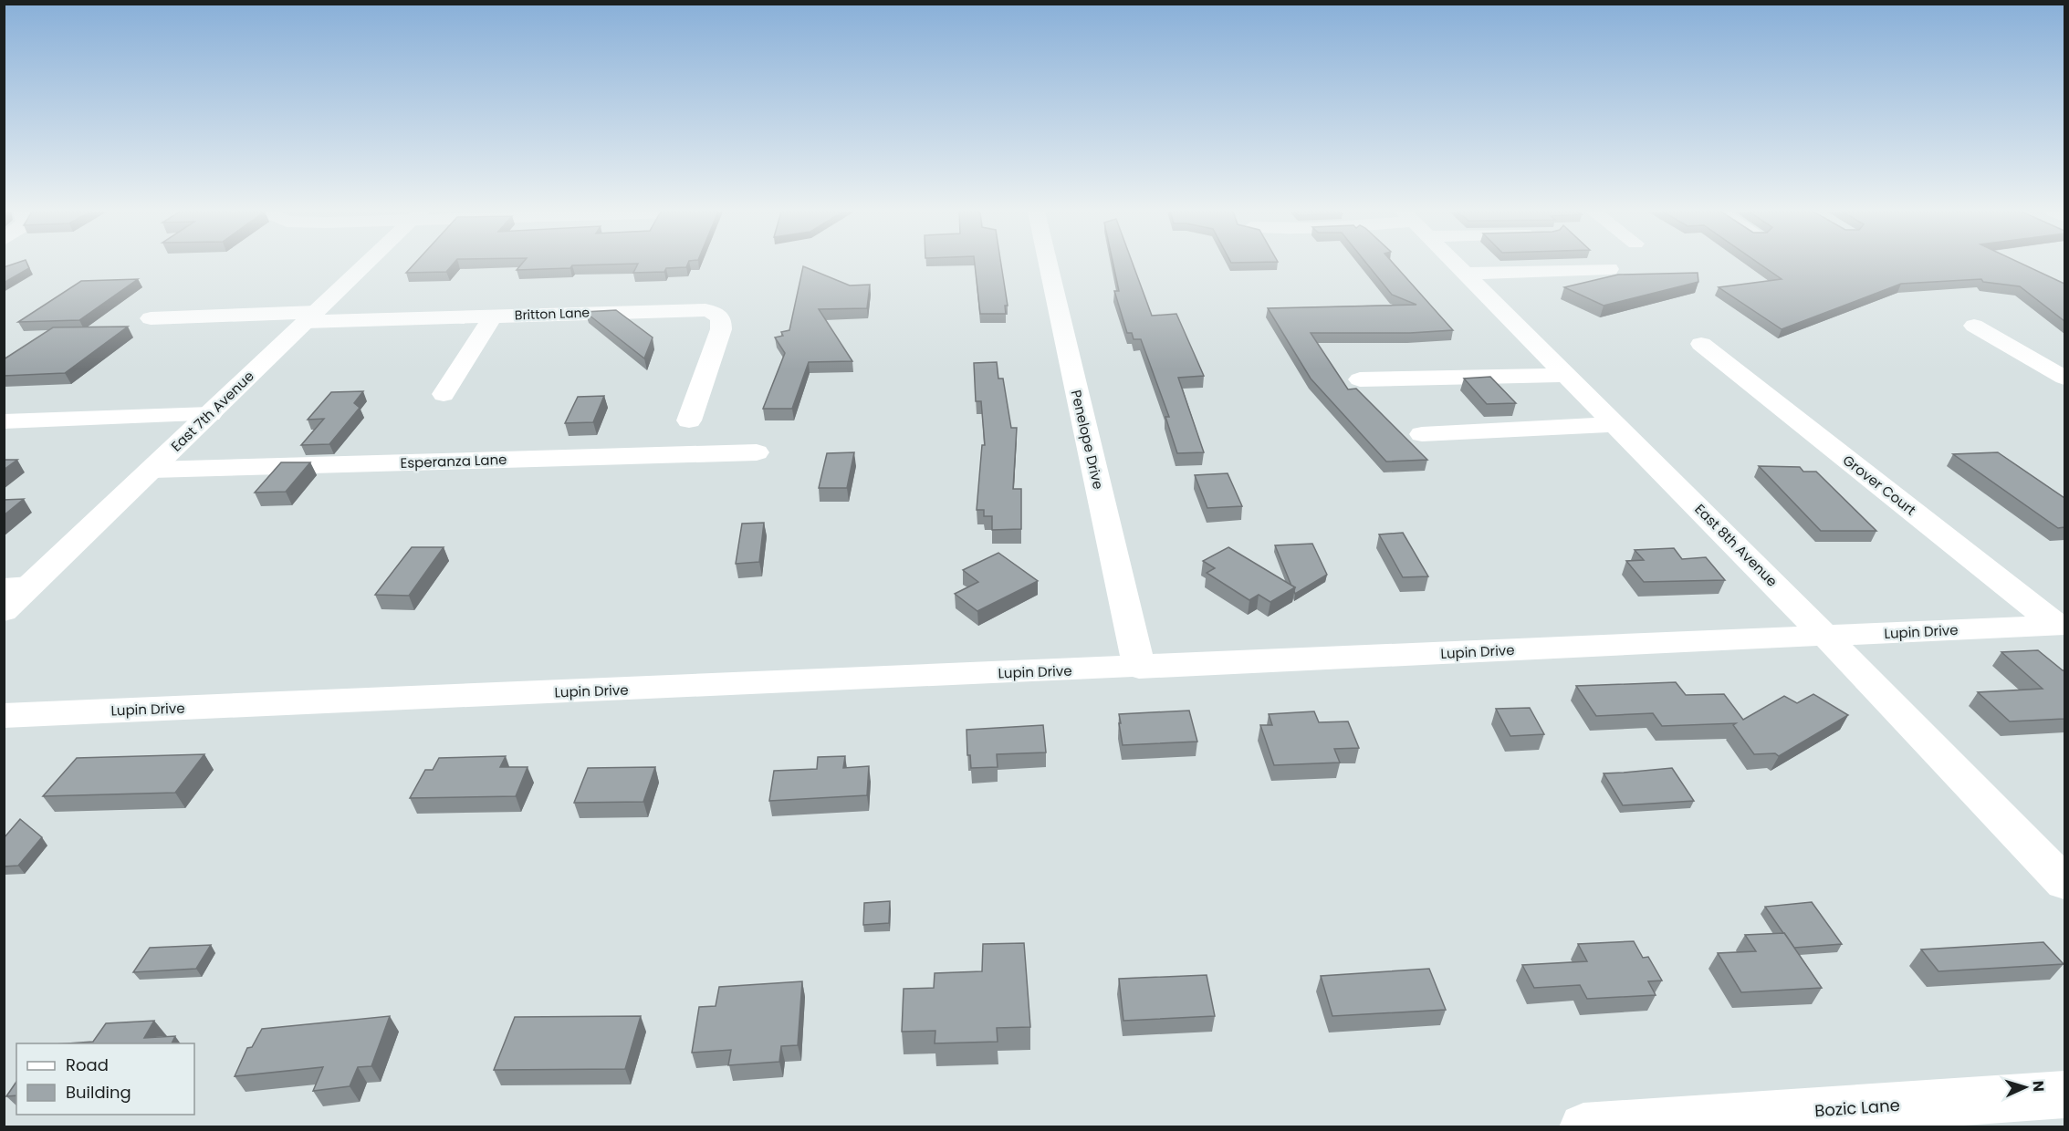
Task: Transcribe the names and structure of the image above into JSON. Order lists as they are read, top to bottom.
{
  "streets": {
    "street": [
      "Britton Lane",
      "East 7th Avenue",
      "Penelope Drive",
      "Esperanza Lane",
      "Grover Court",
      "East 8th Avenue",
      "Lupin Drive",
      "Bozic Lane"
    ]
  },
  "crossings": [
    ["Britton Lane", "East 7th Avenue"],
    ["East 7th Avenue", "Esperanza Lane"],
    ["Penelope Drive", "Lupin Drive"],
    ["Grover Court", "Lupin Drive"],
    ["East 8th Avenue", "Lupin Drive"]
  ],
  "legend": ["Road", "Building"],
  "north": "right"
}
